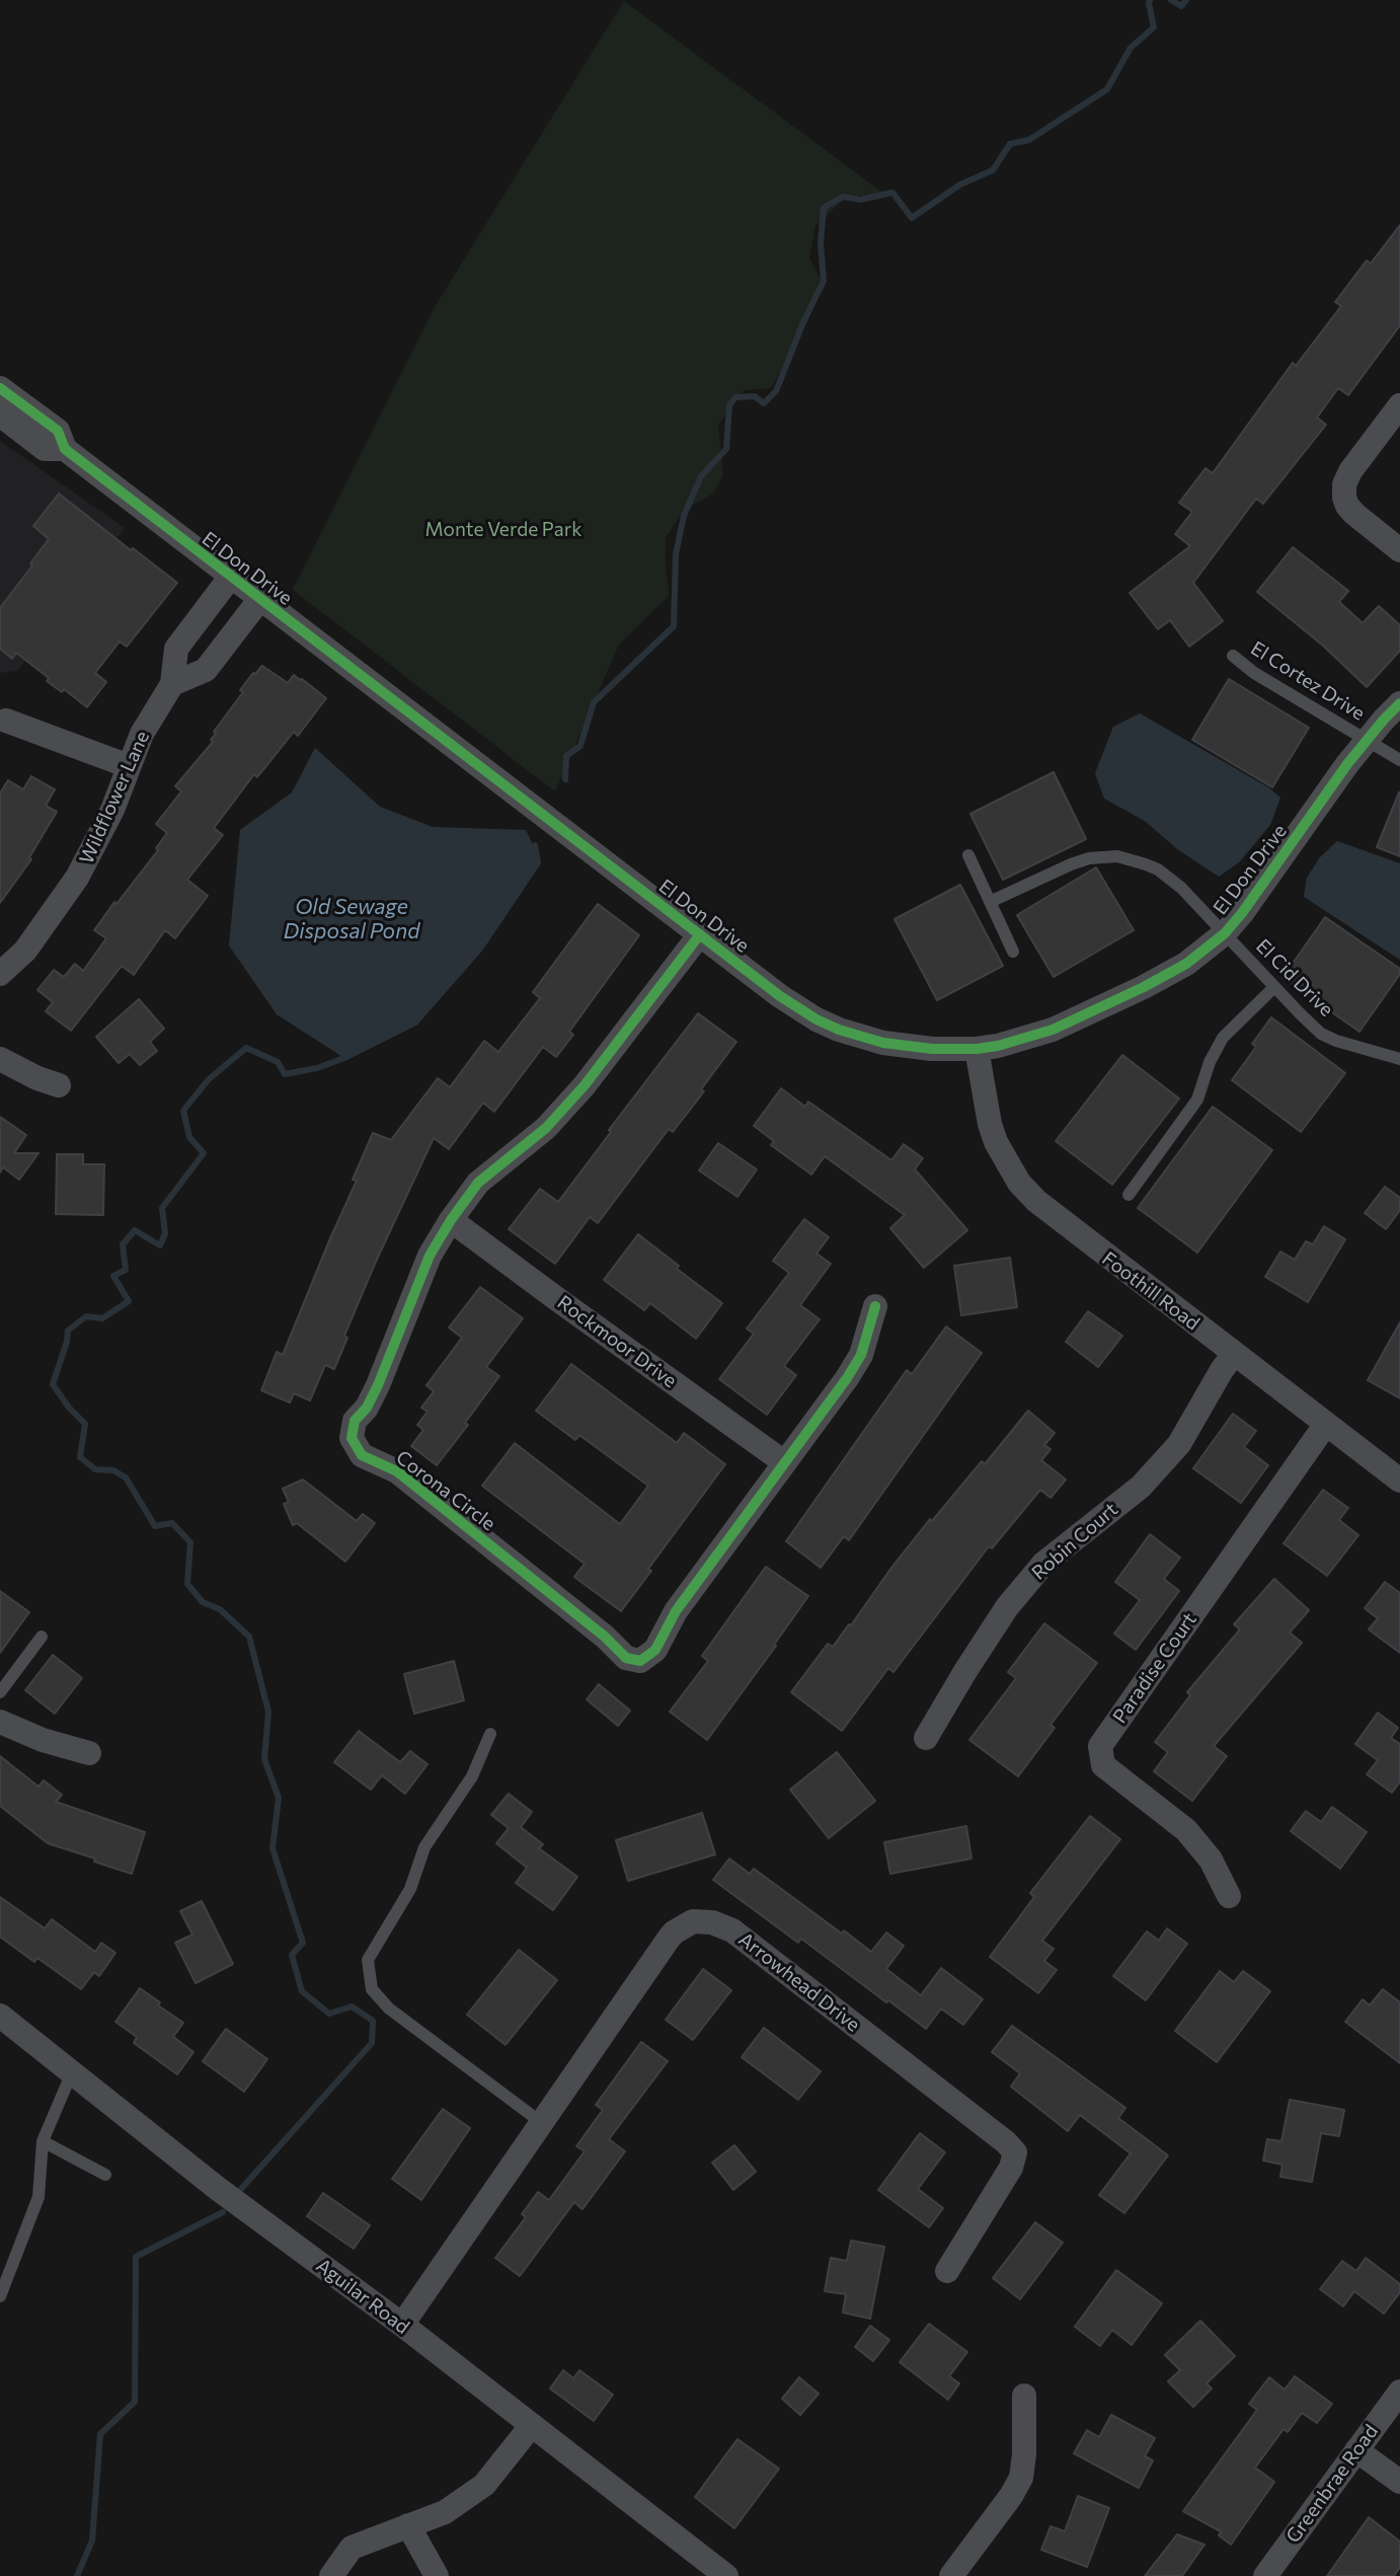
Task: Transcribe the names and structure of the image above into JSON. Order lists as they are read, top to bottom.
{
  "streets": {
    "street": [
      "El Don Drive",
      "Wildflower Lane",
      "Foothill Road",
      "Rockmoor Drive",
      "Corona Circle",
      "Robin Court",
      "Paradise Court",
      "Arrowhead Drive",
      "Aguilar Road",
      "Greenbrae Road"
    ],
    "lane": ["El Cortez Drive", "El Cid Drive"]
  },
  "crossings": [
    ["El Don Drive", "El Cortez Drive"],
    ["El Don Drive", "Wildflower Lane"],
    ["El Don Drive", "El Cid Drive"],
    ["El Don Drive", "Foothill Road"],
    ["El Don Drive", "Corona Circle"],
    ["Foothill Road", "Robin Court"],
    ["Foothill Road", "Paradise Court"],
    ["Rockmoor Drive", "Corona Circle"],
    ["Arrowhead Drive", "Aguilar Road"]
  ],
  "water": ["Old Sewage Disposal Pond"],
  "parks": ["Monte Verde Park"]
}
